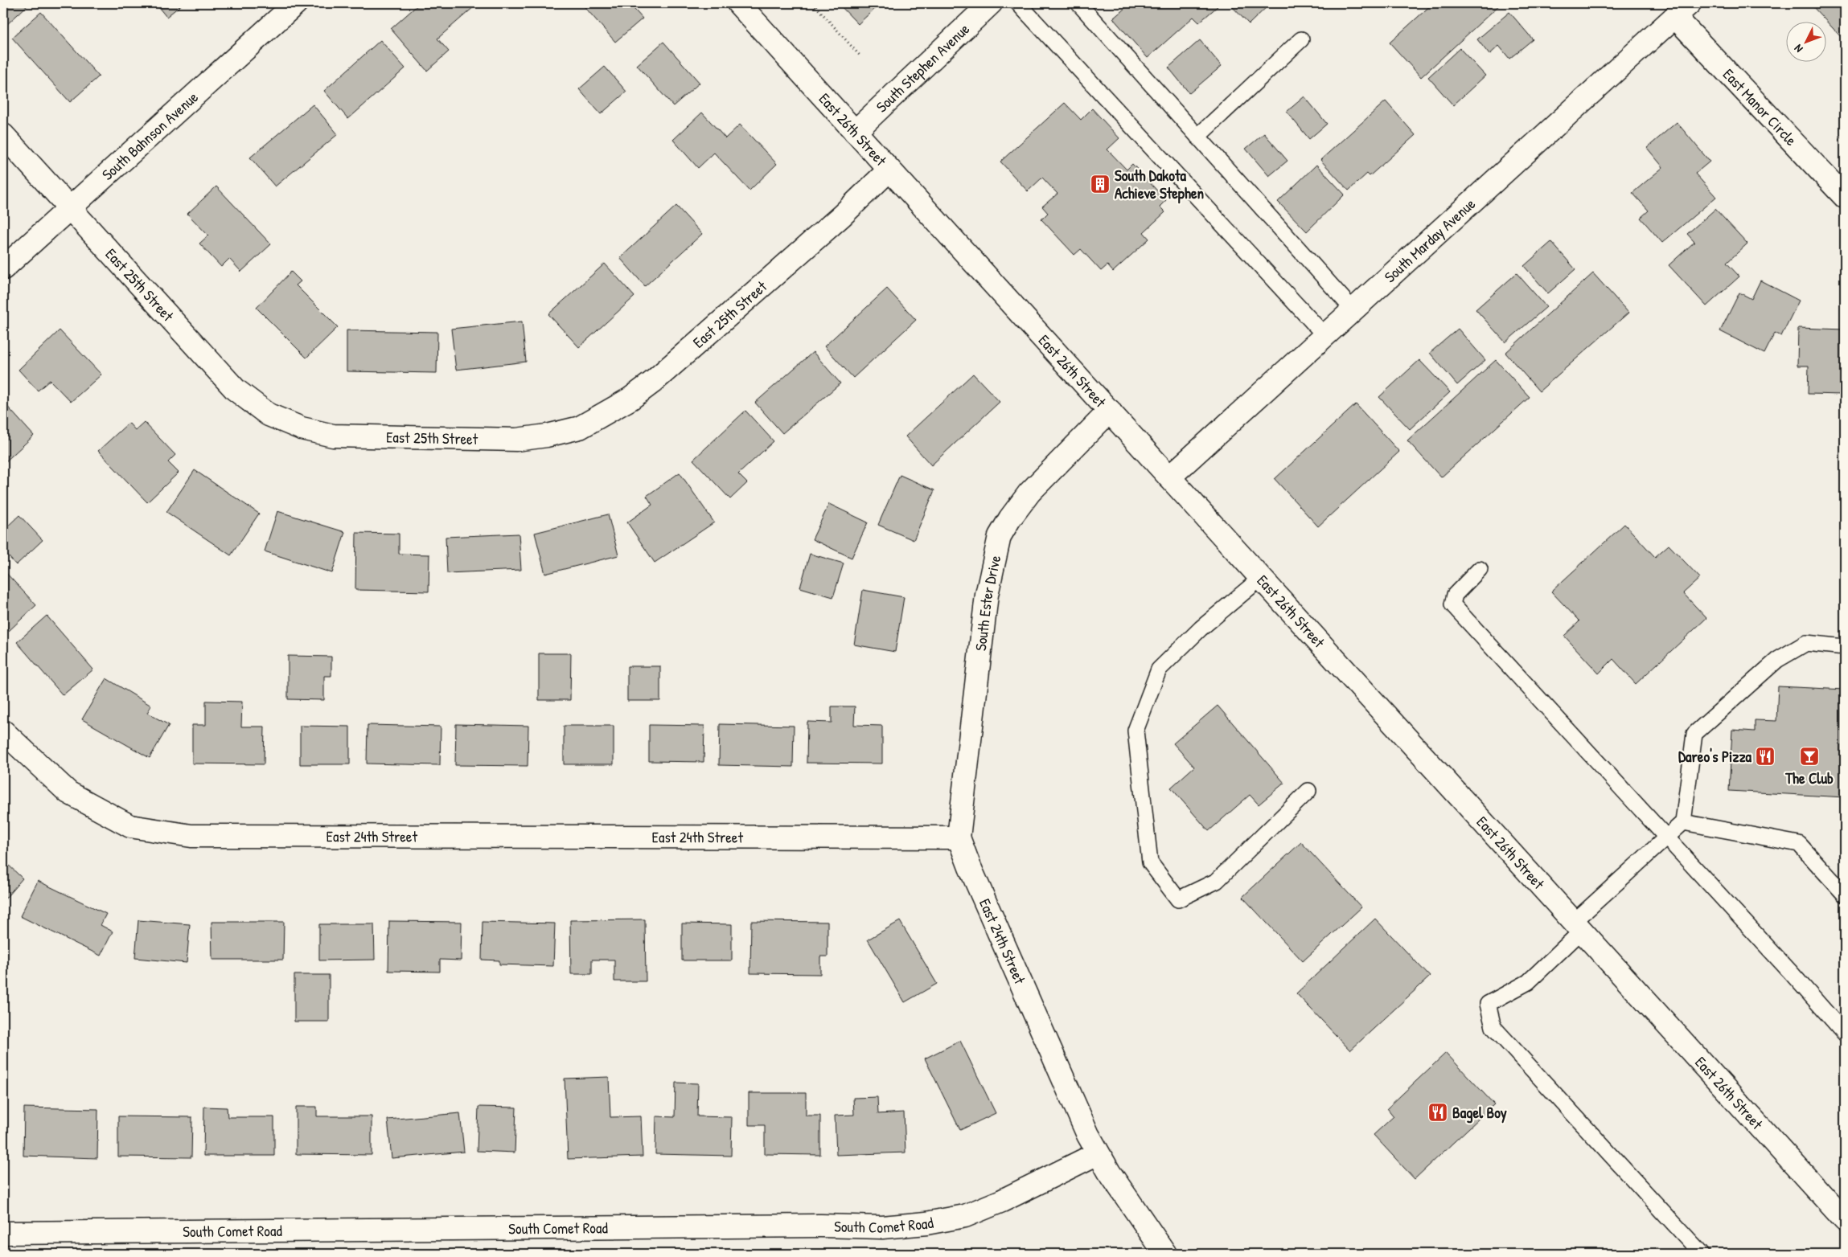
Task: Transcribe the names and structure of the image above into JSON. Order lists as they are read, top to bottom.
{
  "streets": {
    "street": [
      "South Stephen Avenue",
      "East Manor Circle",
      "East 26th Street",
      "South Bahnson Avenue",
      "South Marday Avenue",
      "East 25th Street",
      "South Ester Drive",
      "East 24th Street",
      "South Comet Road"
    ]
  },
  "crossings": [
    ["South Stephen Avenue", "East 26th Street"],
    ["East Manor Circle", "South Marday Avenue"],
    ["East 26th Street", "South Marday Avenue"],
    ["East 26th Street", "East 25th Street"],
    ["East 26th Street", "South Ester Drive"],
    ["South Bahnson Avenue", "East 25th Street"],
    ["South Ester Drive", "East 24th Street"],
    ["East 24th Street", "South Comet Road"]
  ],
  "places": {
    "building": ["South Dakota Achieve Stephen"],
    "restaurant": ["Dareo's Pizza", "Bagel Boy"],
    "bar": ["The Club"]
  },
  "north": "bottom left"
}
